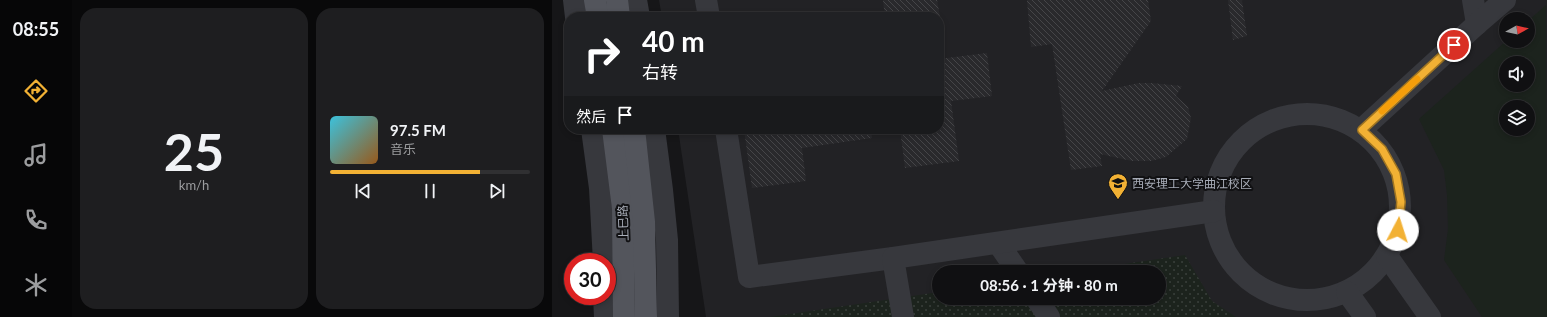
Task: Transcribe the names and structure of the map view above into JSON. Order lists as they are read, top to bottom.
{
  "streets": {
    "main road": ["上巳路"]
  },
  "places": {
    "school or university": ["西安理工大学曲江校区"]
  },
  "north": "right",
  "page": {
    "tabs": "08:55",
    "tile": ["25", "km/h"],
    "turn": ["40 m", "右转"],
    "then": "然后",
    "song": ["97.5 FM", "音乐"],
    "limit": "30",
    "trip": "08:56 · 1 分钟 · 80 m"
  }
}
